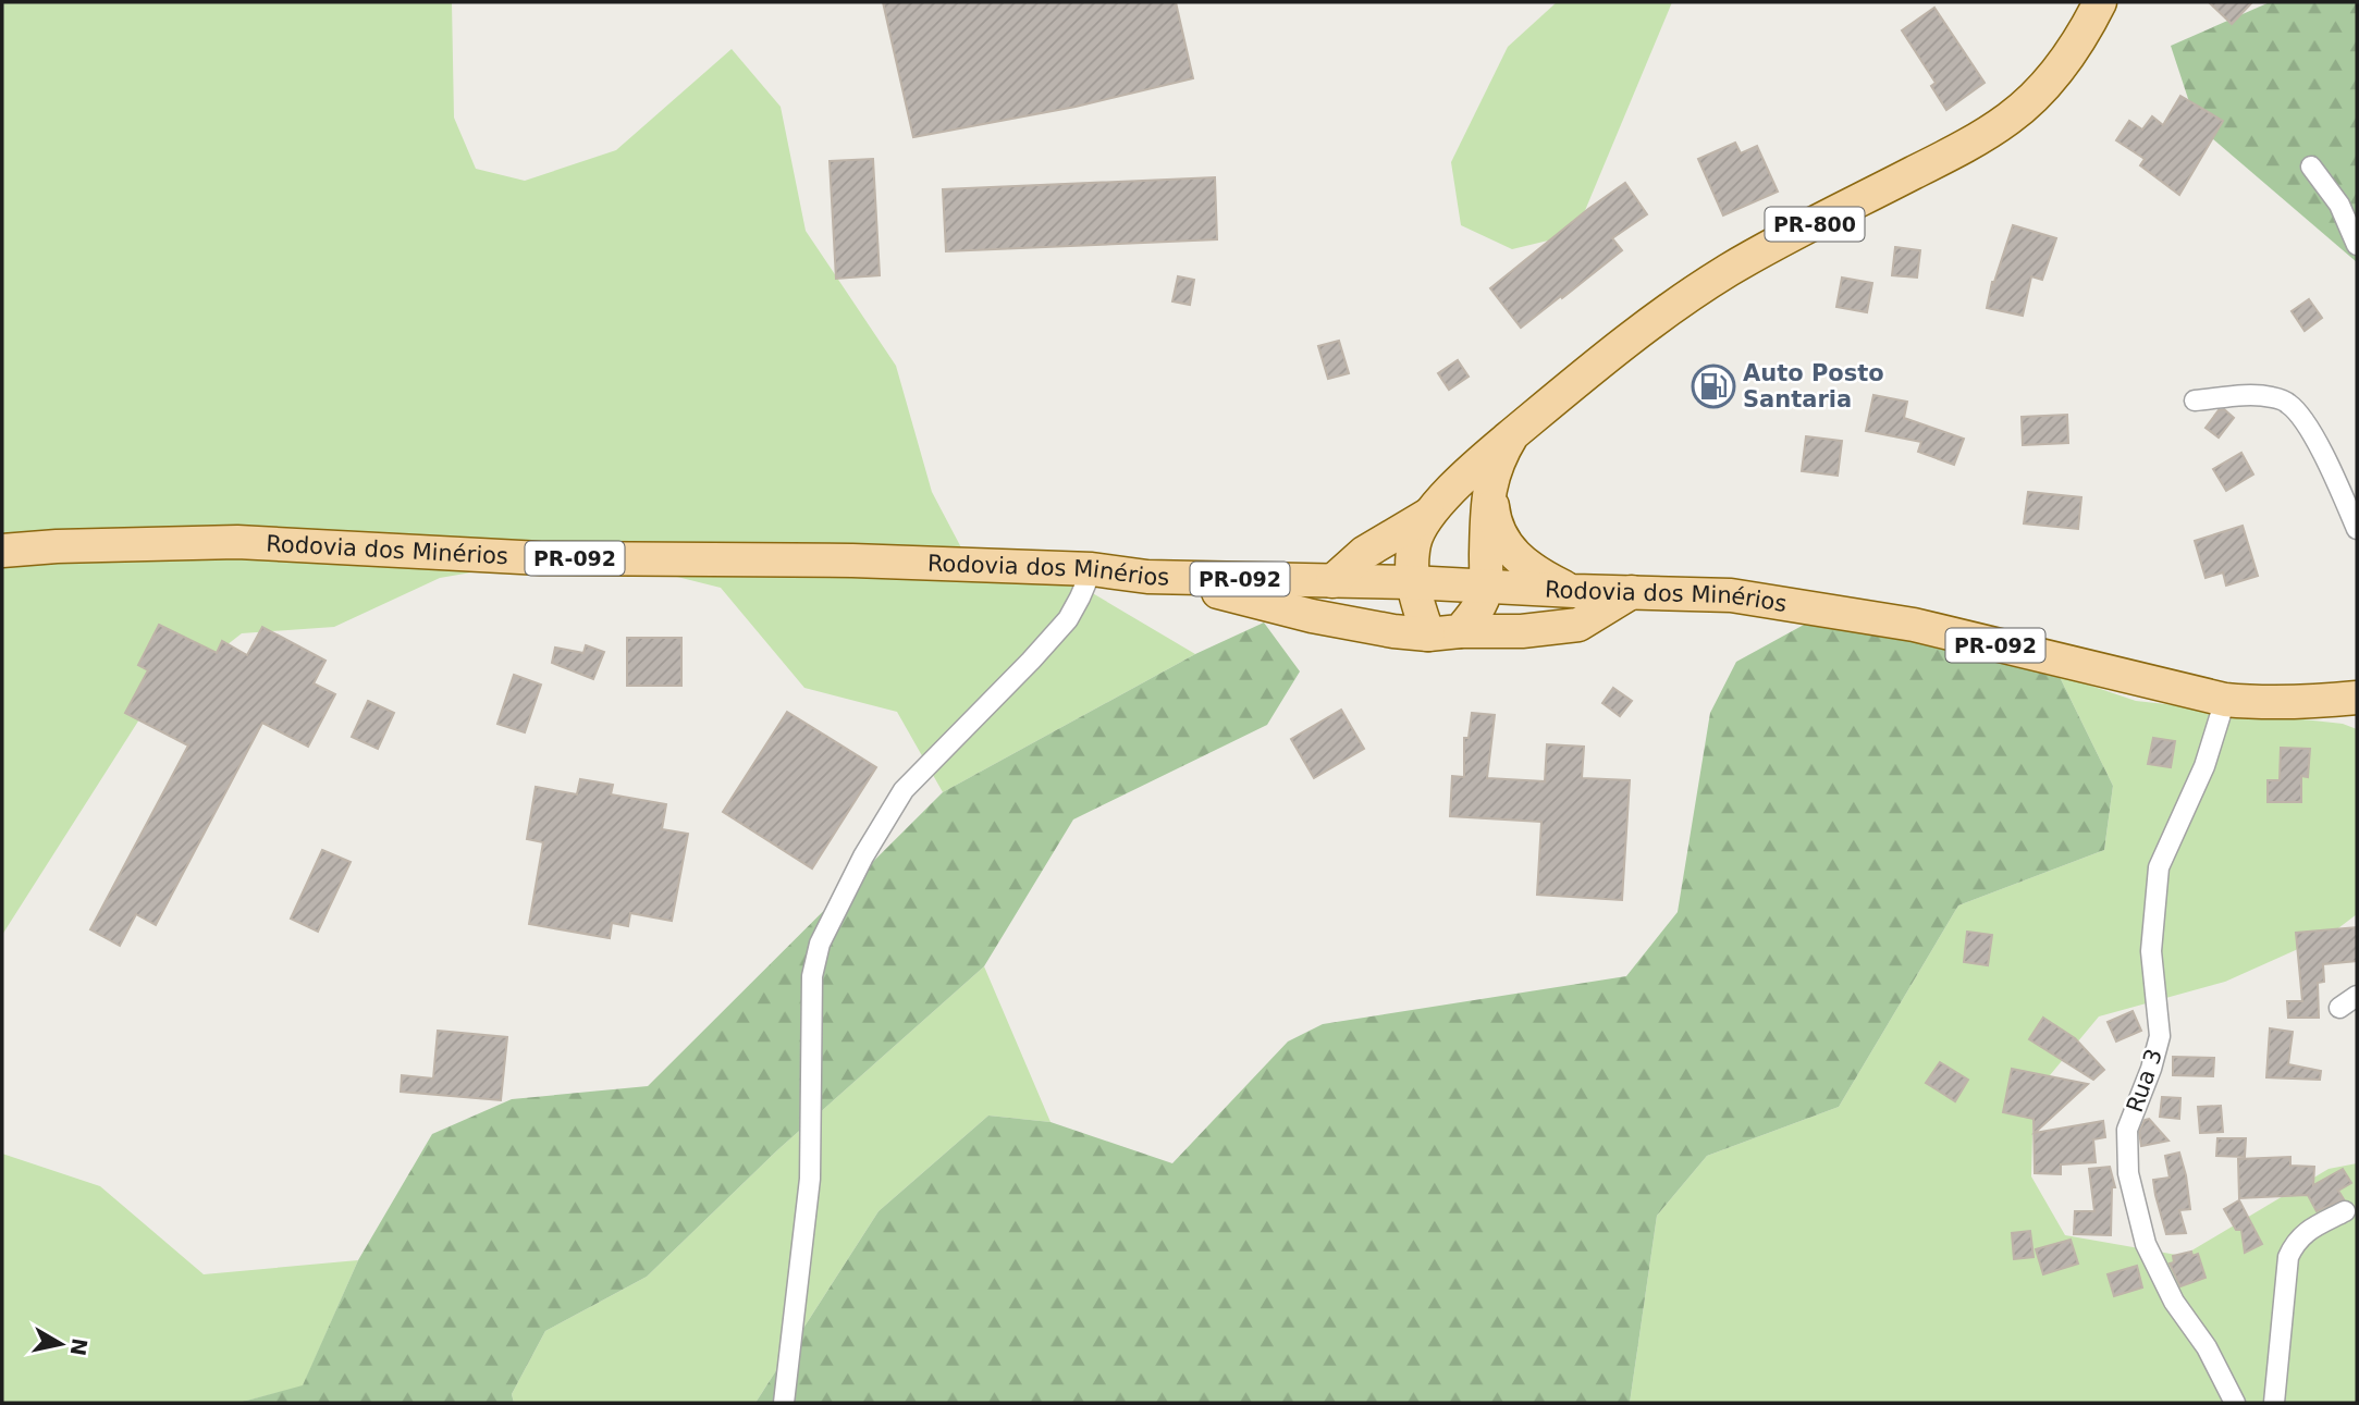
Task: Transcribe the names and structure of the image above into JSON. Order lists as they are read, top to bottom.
{
  "streets": {
    "main road": ["PR-800", "Rodovia dos Minérios", "PR-092"],
    "street": ["Rua 3"]
  },
  "crossings": [
    ["PR-800", "Rodovia dos Minérios"],
    ["Rodovia dos Minérios", "Rua 3"]
  ],
  "places": {
    "fuel station": ["Auto Posto Santaria"]
  },
  "north": "right"
}
